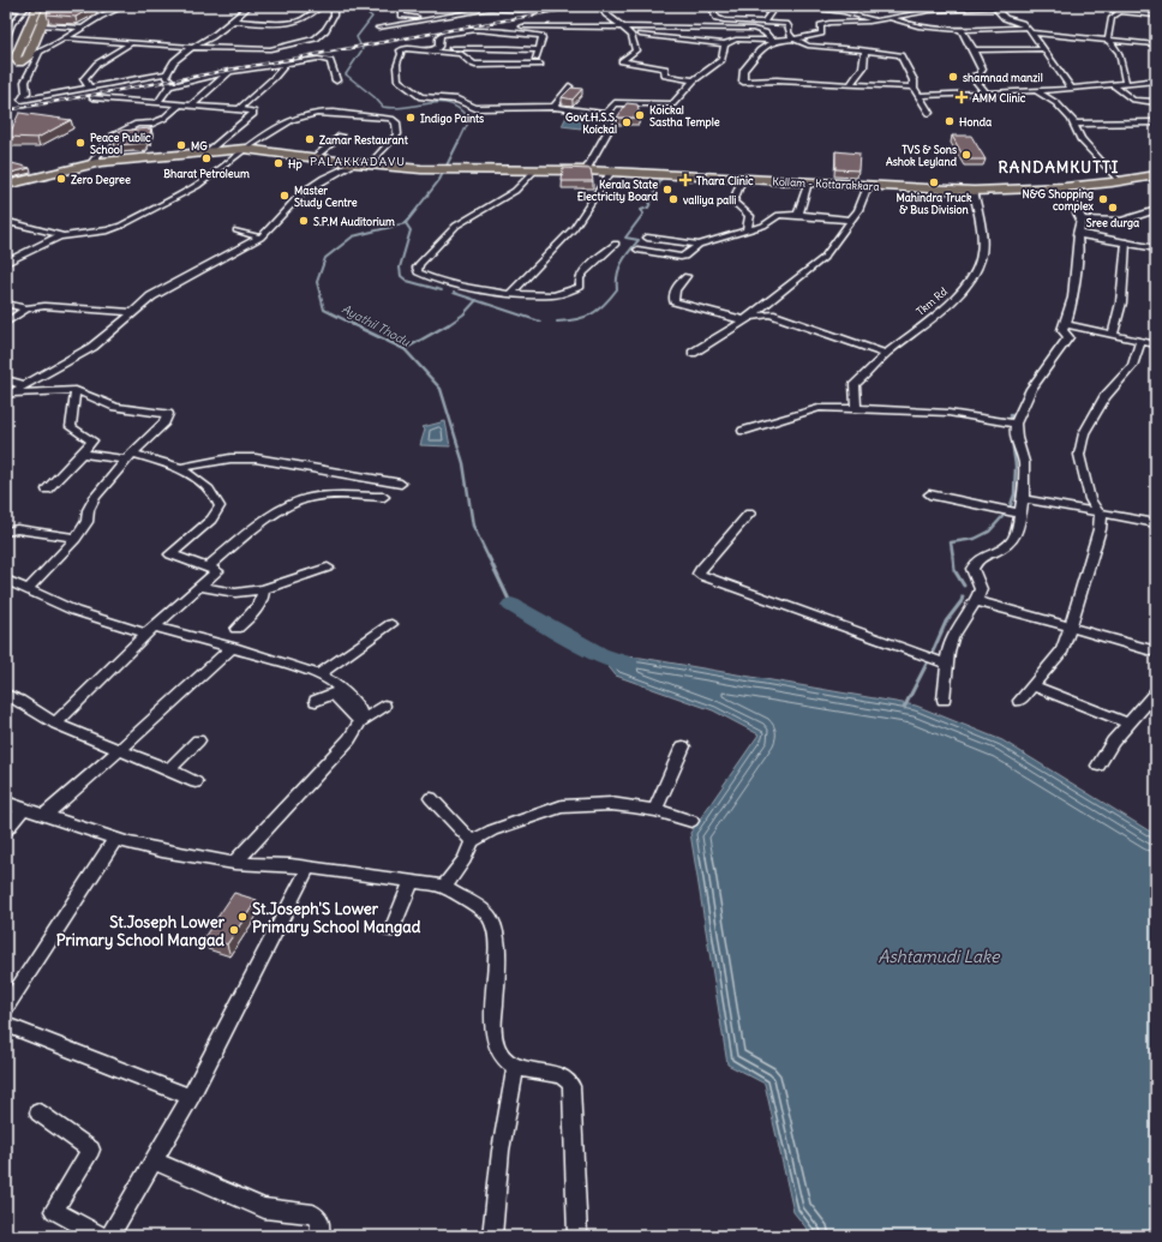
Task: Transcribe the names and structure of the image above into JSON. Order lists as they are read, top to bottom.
{
  "streets": {
    "main road": ["Kollam - Kottarakkara"],
    "street": ["Tkm Rd"]
  },
  "crossings": [
    ["Kollam - Kottarakkara", "Tkm Rd"]
  ],
  "districts": ["PALAKKADAVU", "RANDAMKUTTI"],
  "water": ["Ayathil Thodu", "Ashtamudi Lake"],
  "places": {
    "other": [
      "shamnad manzil",
      "Koickal Sastha Temple",
      "Indigo Paints",
      "Honda",
      "Govt.H.S.S. Koickal",
      "Zamar Restaurant",
      "Peace Public School",
      "MG",
      "TVS & Sons Ashok Leyland",
      "Bharat Petroleum",
      "Hp",
      "Zero Degree",
      "Mahindra Truck & Bus Division",
      "Kerala State Electricity Board",
      "Master Study Centre",
      "valliya palli",
      "N&G Shopping complex",
      "Sree durga",
      "S.P.M Auditorium",
      "St.Joseph'S Lower Primary School Mangad",
      "St.Joseph Lower Primary School Mangad"
    ],
    "health": ["AMM Clinic", "Thara Clinic"]
  }
}
